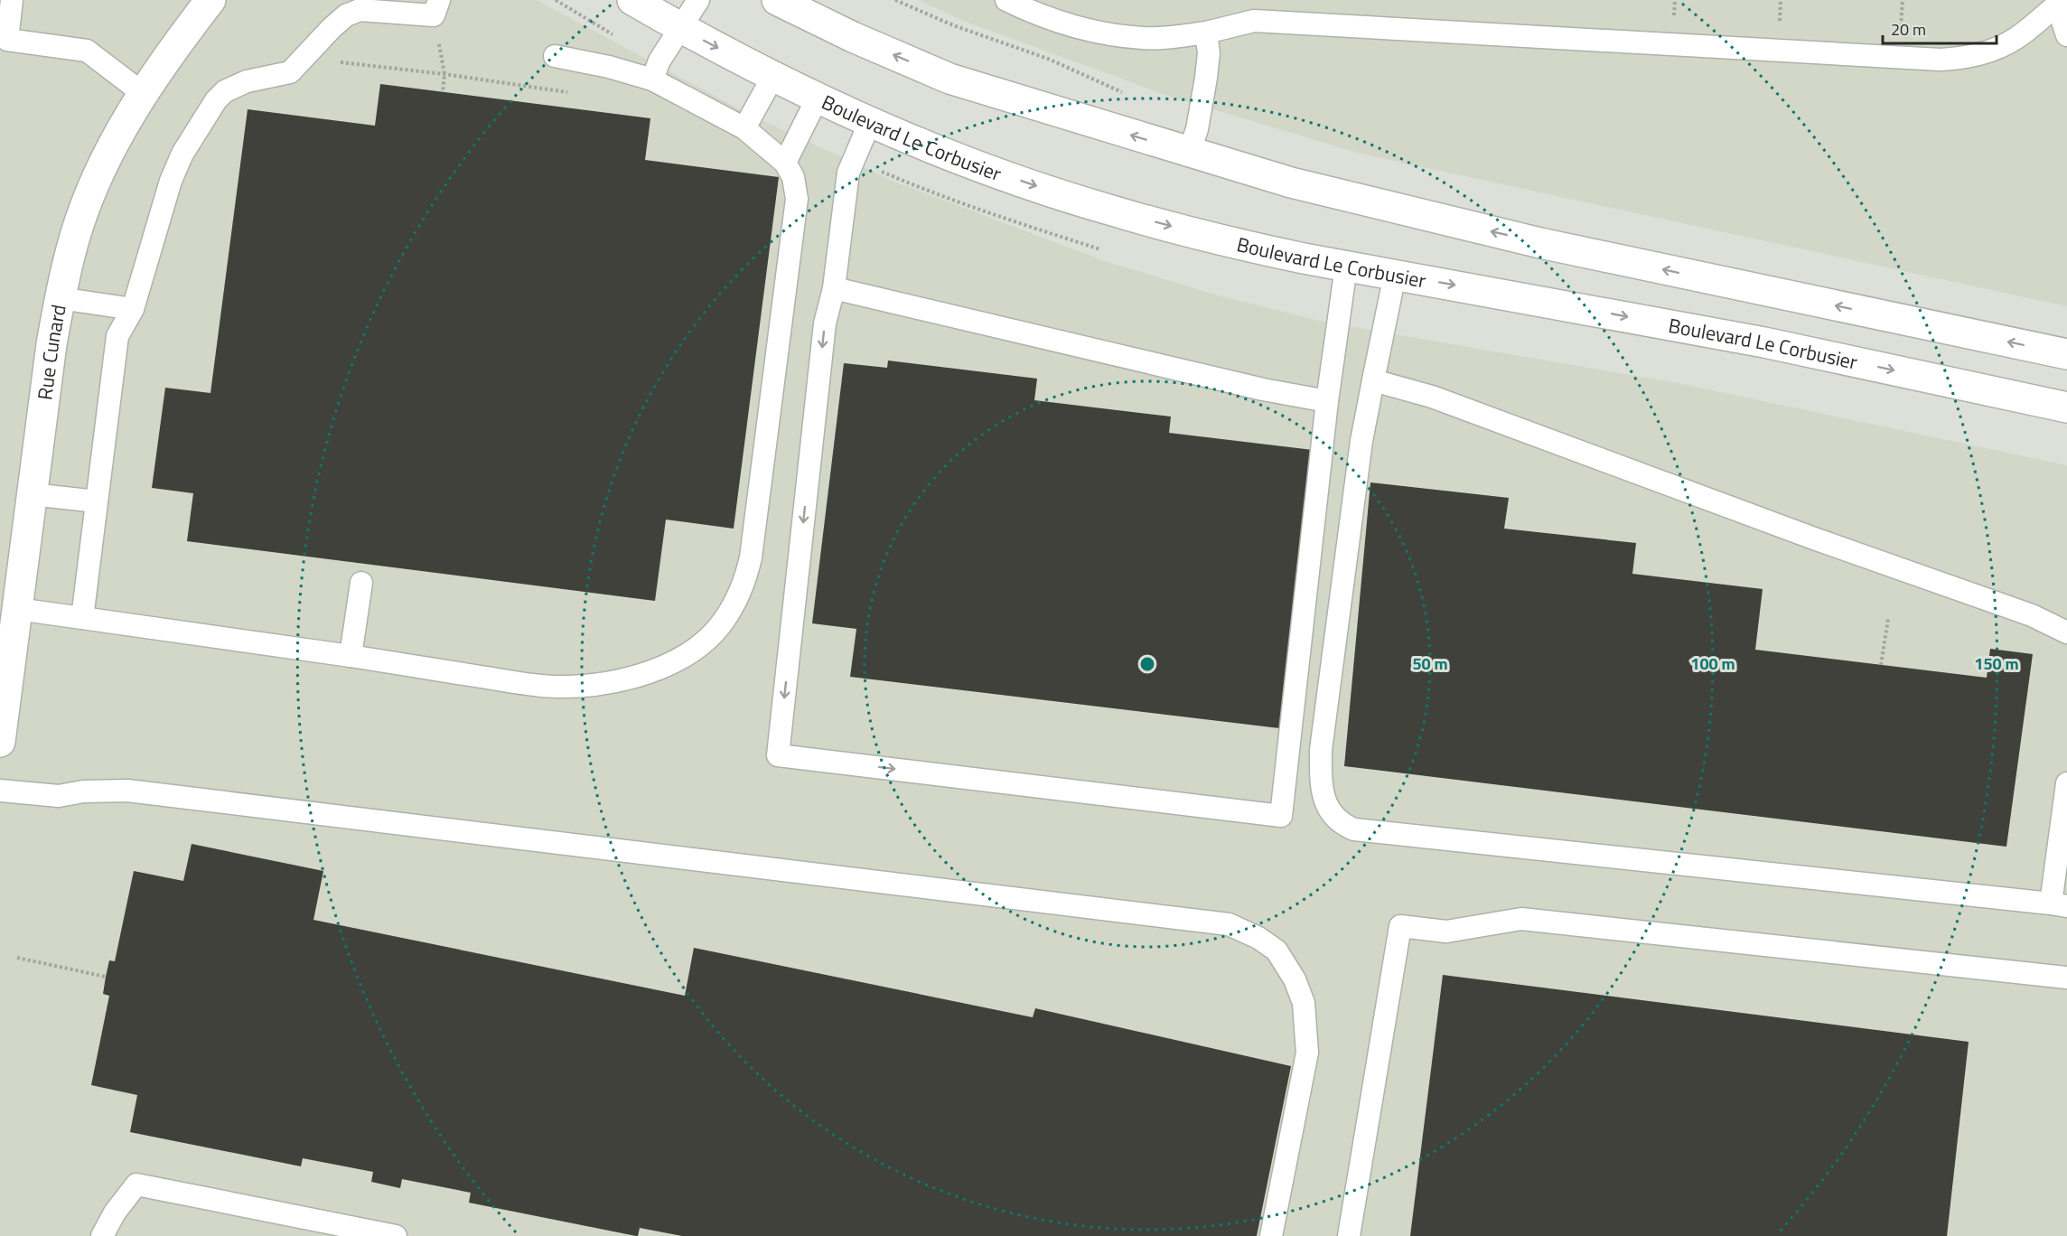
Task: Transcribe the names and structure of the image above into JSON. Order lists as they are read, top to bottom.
{
  "streets": {
    "street": ["Boulevard Le Corbusier", "Rue Cunard"]
  },
  "scale_bar": "20 m",
  "rings": ["50 m", "100 m", "150 m"]
}
